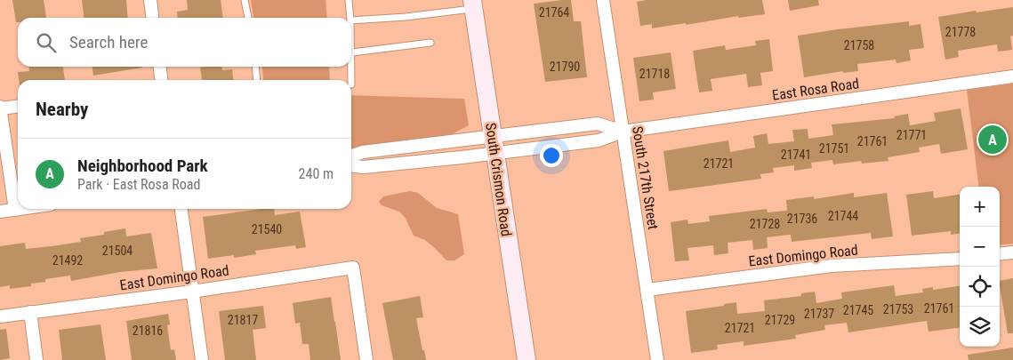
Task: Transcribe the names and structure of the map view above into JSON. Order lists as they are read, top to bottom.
{
  "streets": {
    "street": [
      "East Rosa Road",
      "South 217th Street",
      "South Crismon Road",
      "East Domingo Road"
    ]
  },
  "crossings": [
    ["East Rosa Road", "South 217th Street"],
    ["East Rosa Road", "South Crismon Road"],
    ["South 217th Street", "East Domingo Road"]
  ],
  "house_numbers": [
    "21764",
    "21778",
    "21758",
    "21790",
    "21718",
    "21771",
    "21761",
    "21751",
    "21741",
    "21721",
    "21744",
    "21736",
    "21728",
    "21540",
    "21504",
    "21492",
    "21761",
    "21753",
    "21745",
    "21737",
    "21817",
    "21729",
    "21721",
    "21816"
  ],
  "page": {
    "search": "Search here",
    "heading": "Nearby",
    "pins": "A",
    "list": [
      {
        "mark": "A",
        "name": "Neighborhood Park",
        "note": "Park · East Rosa Road",
        "value": "240 m"
      }
    ],
    "map_buttons": ["+", "−"]
  }
}
